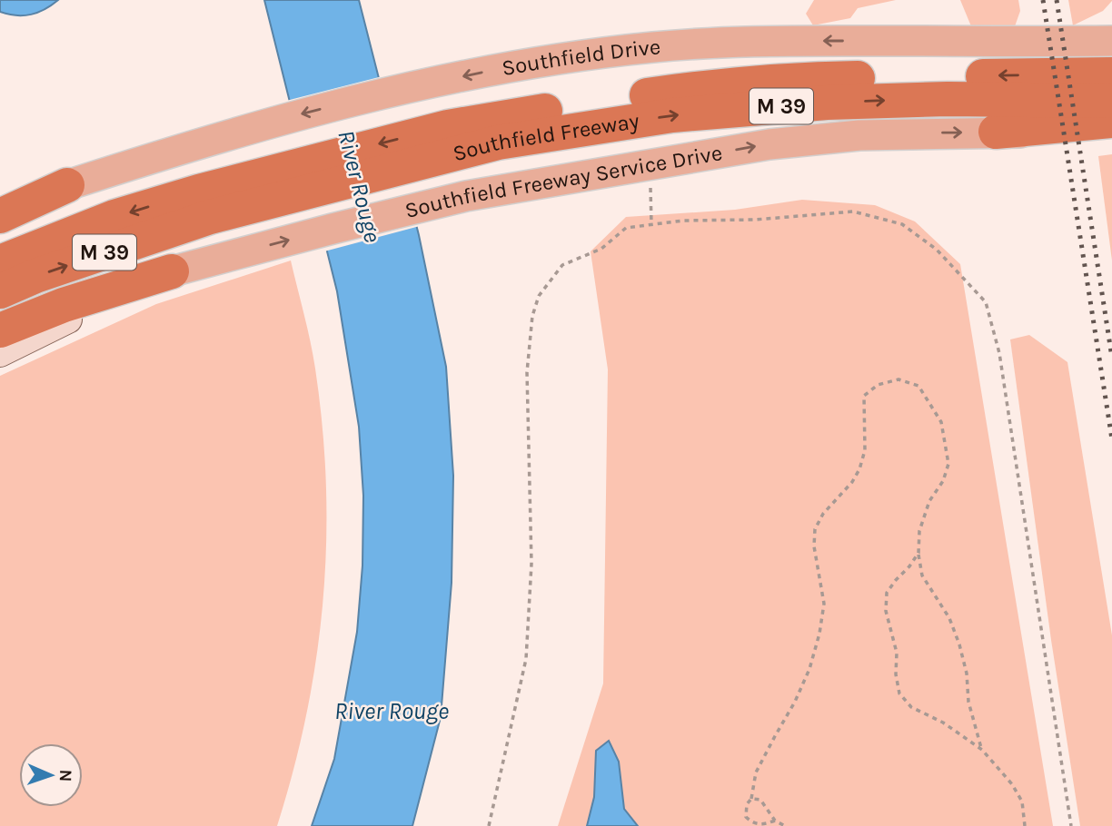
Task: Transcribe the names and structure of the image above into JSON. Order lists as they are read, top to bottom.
{
  "streets": {
    "highway": ["M 39", "Southfield Freeway"],
    "main road": ["Southfield Drive", "Southfield Freeway Service Drive"]
  },
  "one_way": ["Southfield Drive", "Southfield Freeway Service Drive"],
  "water": ["River Rouge"],
  "north": "right"
}
